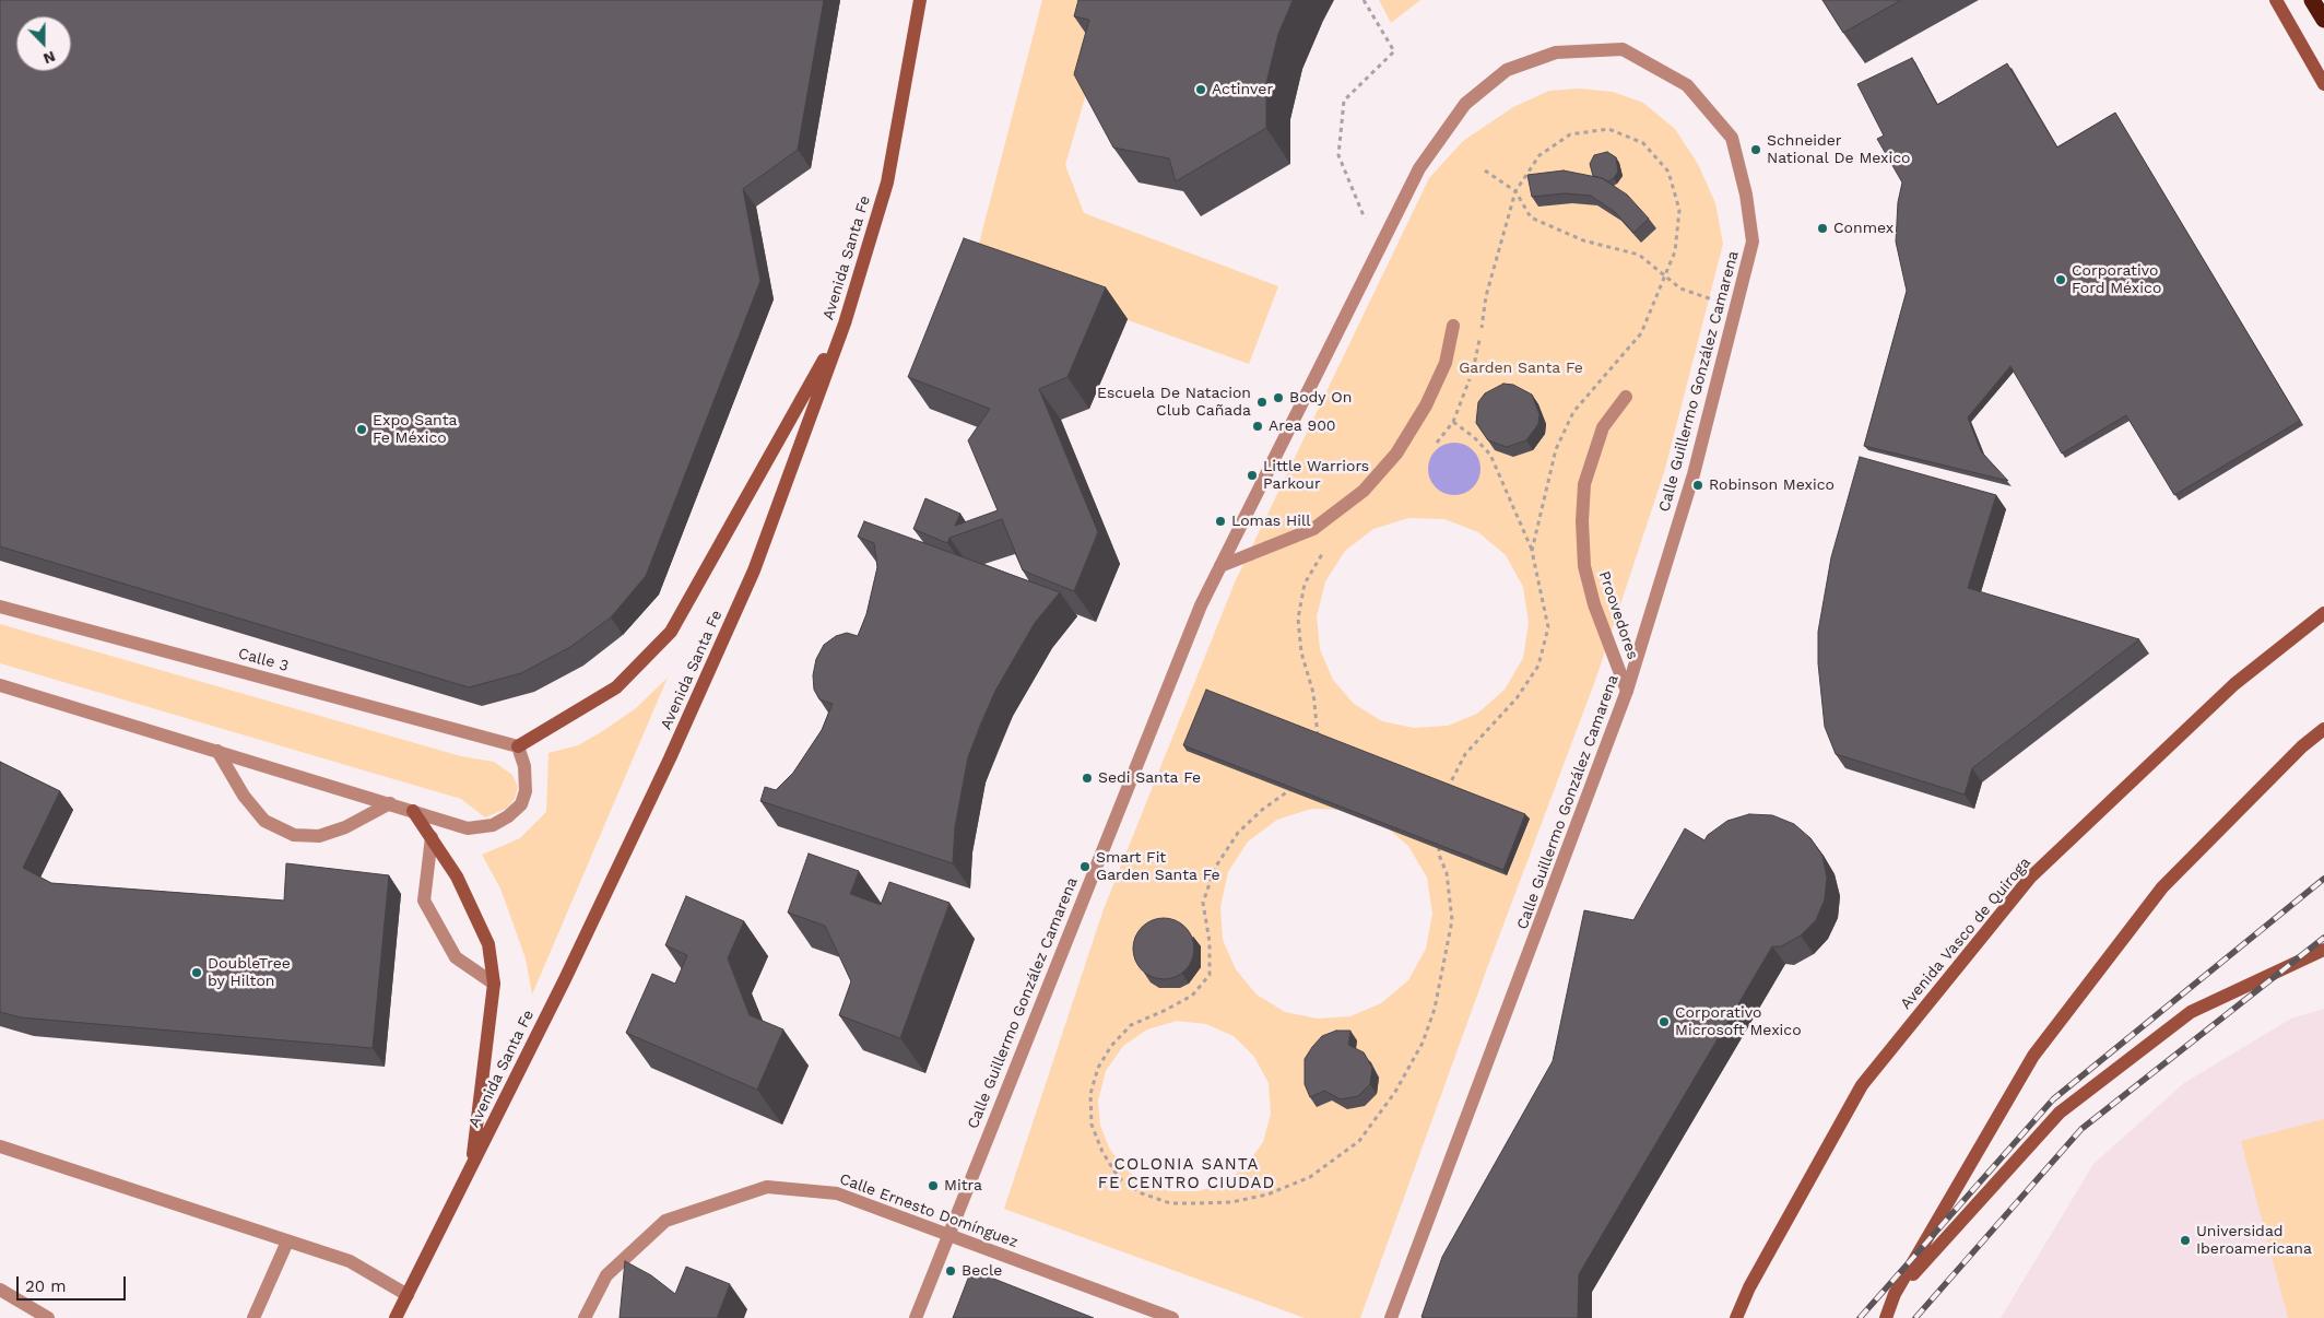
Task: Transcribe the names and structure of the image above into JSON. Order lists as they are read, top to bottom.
{
  "streets": {
    "street": [
      "Avenida Santa Fe",
      "Calle Guillermo González Camarena",
      "Proovedores",
      "Calle 3",
      "Avenida Vasco de Quiroga",
      "Calle Ernesto Domínguez"
    ]
  },
  "crossings": [
    ["Calle Guillermo González Camarena", "Proovedores"],
    ["Calle Guillermo González Camarena", "Calle Ernesto Domínguez"]
  ],
  "districts": ["COLONIA SANTA FE CENTRO CIUDAD"],
  "parks": ["Garden Santa Fe"],
  "places": [
    "Actinver",
    "Schneider National De Mexico",
    "Conmex",
    "Corporativo Ford México",
    "Body On",
    "Escuela De Natacion Club Cañada",
    "Area 900",
    "Expo Santa Fe México",
    "Little Warriors Parkour",
    "Robinson Mexico",
    "Lomas Hill",
    "Sedi Santa Fe",
    "Smart Fit Garden Santa Fe",
    "DoubleTree by Hilton",
    "Corporativo Microsoft Mexico",
    "Mitra",
    "Universidad Iberoamericana",
    "Becle"
  ],
  "scale_bar": "20 m",
  "north": "bottom"
}
